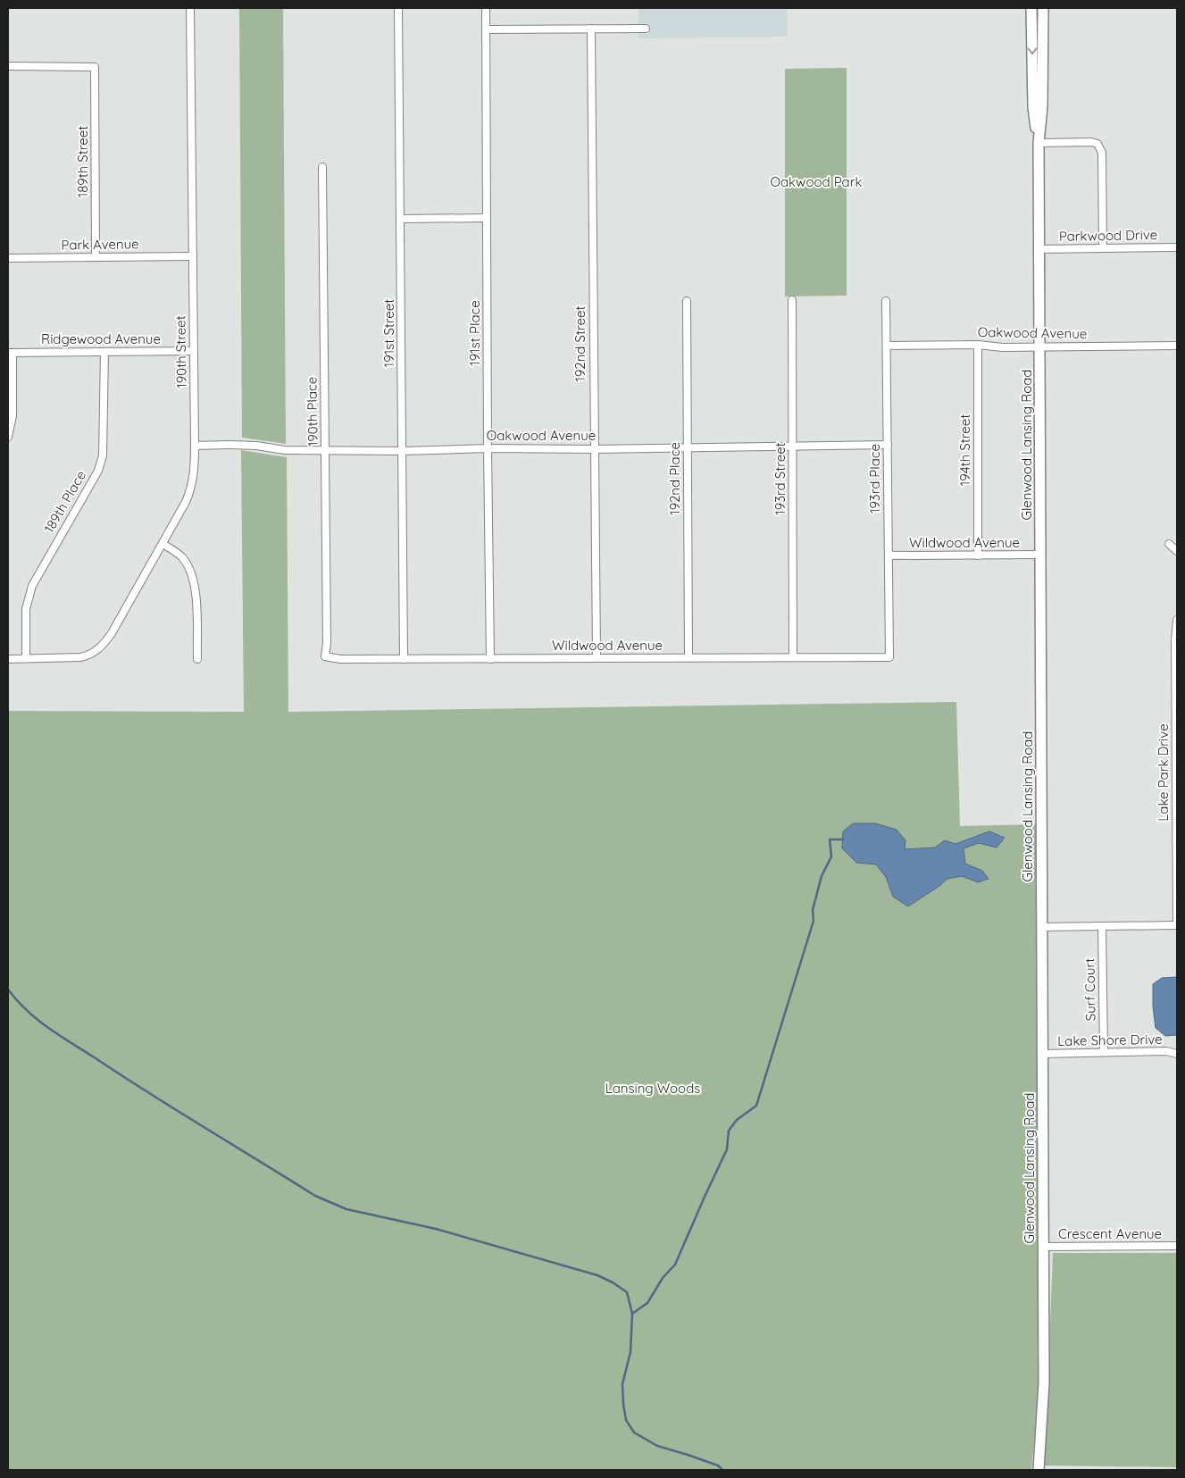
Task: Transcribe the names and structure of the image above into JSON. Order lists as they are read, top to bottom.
{
  "streets": {
    "main road": ["Glenwood Lansing Road"],
    "street": [
      "189th Street",
      "Parkwood Drive",
      "Park Avenue",
      "191st Street",
      "191st Place",
      "Oakwood Avenue",
      "Ridgewood Avenue",
      "192nd Street",
      "190th Street",
      "190th Place",
      "194th Street",
      "192nd Place",
      "193rd Street",
      "193rd Place",
      "189th Place",
      "Wildwood Avenue",
      "Lake Park Drive",
      "Surf Court",
      "Lake Shore Drive",
      "Crescent Avenue"
    ]
  },
  "crossings": [
    ["189th Street", "Park Avenue"],
    ["Parkwood Drive", "Glenwood Lansing Road"],
    ["Park Avenue", "190th Street"],
    ["191st Street", "Oakwood Avenue"],
    ["191st Street", "Wildwood Avenue"],
    ["191st Place", "Oakwood Avenue"],
    ["191st Place", "Wildwood Avenue"],
    ["Oakwood Avenue", "192nd Street"],
    ["Oakwood Avenue", "190th Street"],
    ["Oakwood Avenue", "190th Place"],
    ["Oakwood Avenue", "Glenwood Lansing Road"],
    ["Oakwood Avenue", "194th Street"],
    ["Oakwood Avenue", "192nd Place"],
    ["Oakwood Avenue", "193rd Street"],
    ["Oakwood Avenue", "193rd Place"],
    ["Ridgewood Avenue", "190th Street"],
    ["Ridgewood Avenue", "189th Place"],
    ["192nd Street", "Wildwood Avenue"],
    ["190th Street", "189th Place"],
    ["190th Place", "Wildwood Avenue"],
    ["Glenwood Lansing Road", "Wildwood Avenue"],
    ["Glenwood Lansing Road", "Lake Shore Drive"],
    ["Glenwood Lansing Road", "Crescent Avenue"],
    ["194th Street", "Wildwood Avenue"],
    ["192nd Place", "Wildwood Avenue"],
    ["193rd Street", "Wildwood Avenue"],
    ["193rd Place", "Wildwood Avenue"],
    ["Surf Court", "Lake Shore Drive"]
  ],
  "parks": ["Oakwood Park", "Lansing Woods"]
}
